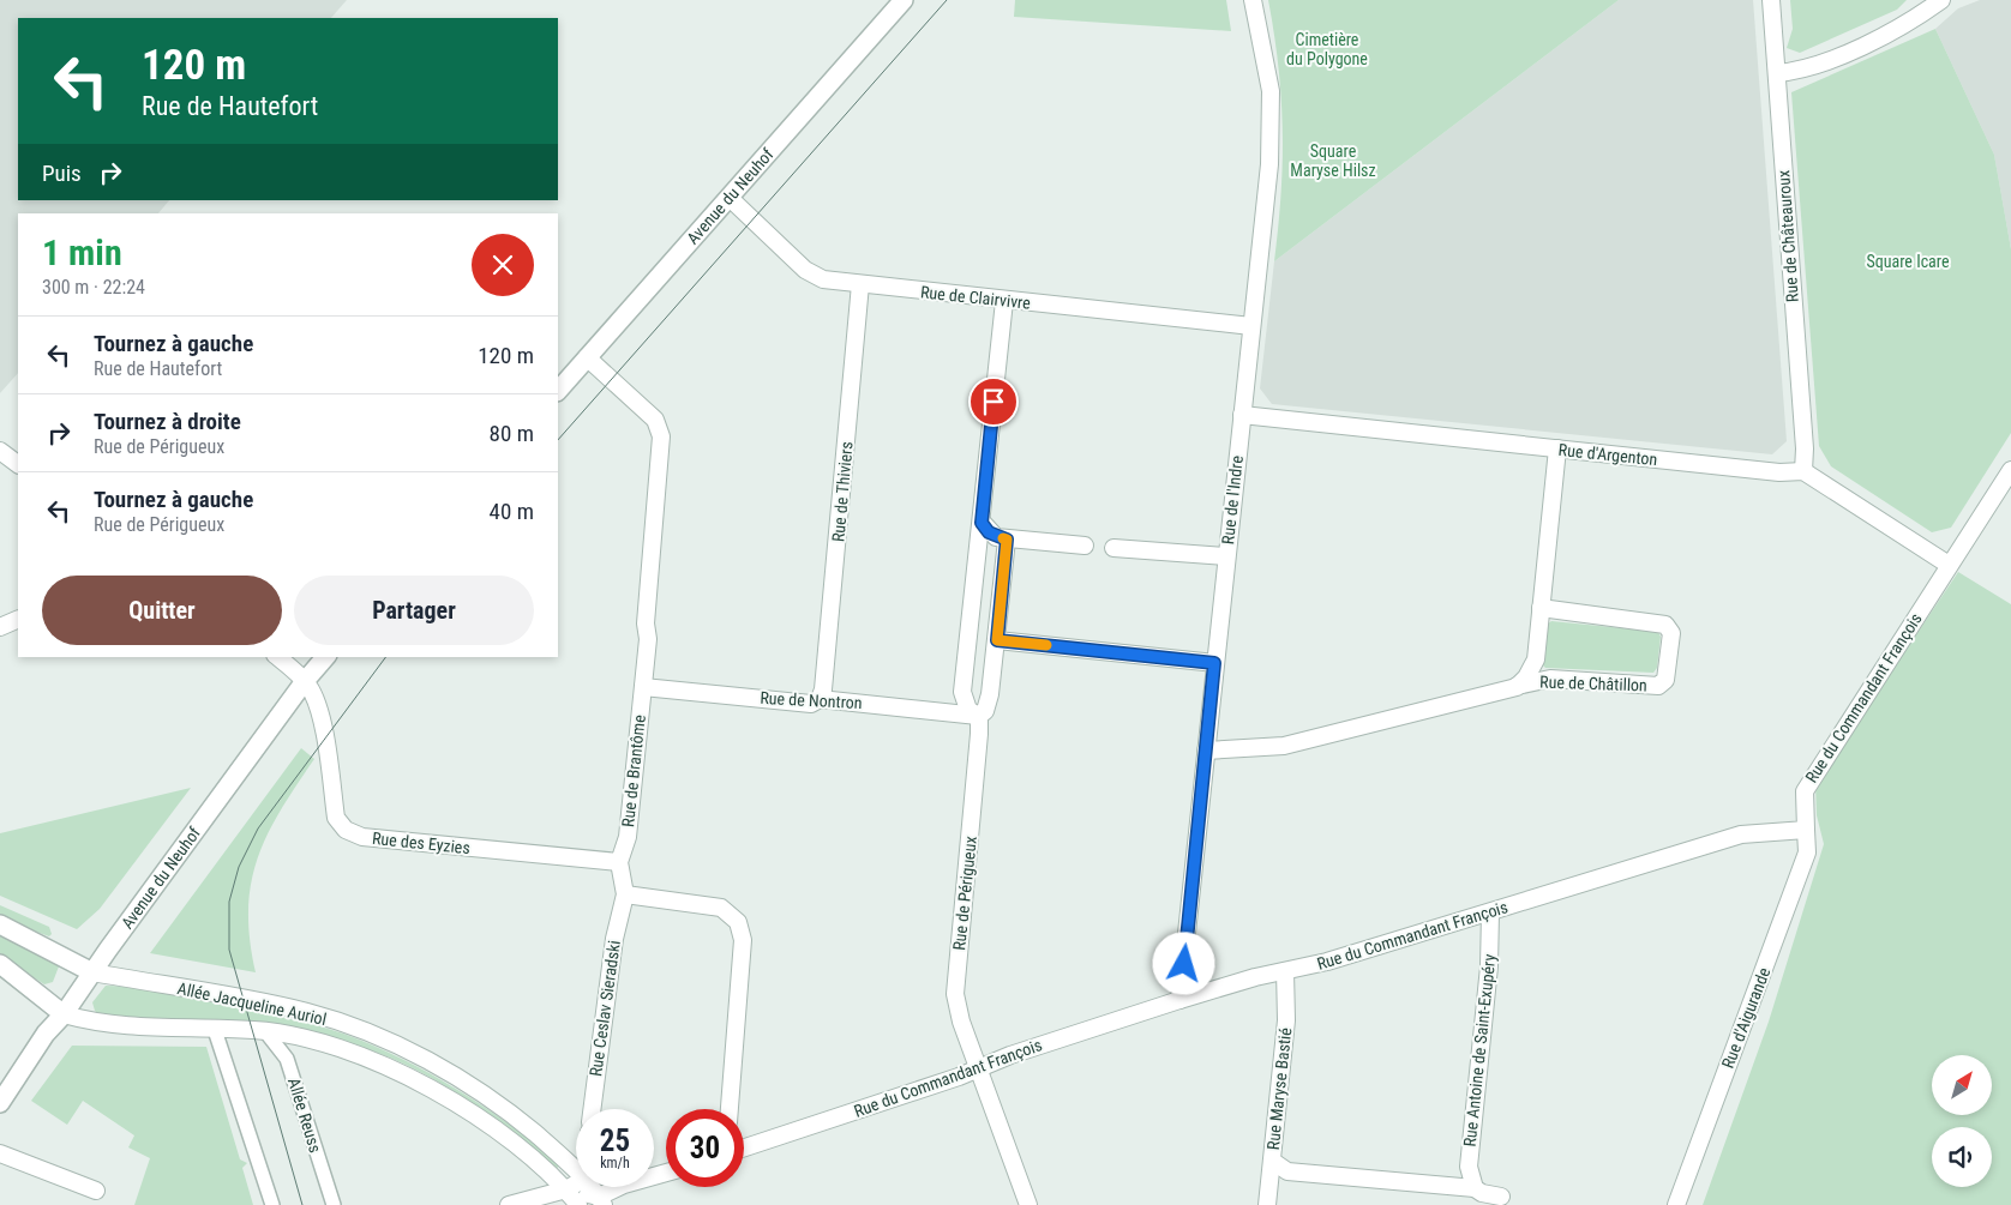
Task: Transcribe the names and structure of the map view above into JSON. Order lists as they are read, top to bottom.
{
  "streets": {
    "street": [
      "Avenue du Neuhof",
      "Rue de Châteauroux",
      "Rue de Clairvivre",
      "Rue d'Argenton",
      "Rue de Thiviers",
      "Rue de l'Indre",
      "Rue de Châtillon",
      "Rue du Commandant François",
      "Rue de Nontron",
      "Rue de Brantôme",
      "Rue des Eyzies",
      "Rue de Périgueux",
      "Allée Jacqueline Auriol",
      "Rue Ceslav Sieradski",
      "Rue d'Aigurande",
      "Rue Antoine de Saint-Exupéry",
      "Rue Maryse Bastié",
      "Allée Reuss"
    ]
  },
  "crossings": [
    ["Avenue du Neuhof", "Rue de Clairvivre"],
    ["Avenue du Neuhof", "Rue de Brantôme"],
    ["Avenue du Neuhof", "Rue des Eyzies"],
    ["Avenue du Neuhof", "Allée Jacqueline Auriol"],
    ["Rue de Châteauroux", "Rue d'Argenton"],
    ["Rue de Clairvivre", "Rue de Thiviers"],
    ["Rue de Clairvivre", "Rue de l'Indre"],
    ["Rue d'Argenton", "Rue de l'Indre"],
    ["Rue d'Argenton", "Rue de Châtillon"],
    ["Rue de Thiviers", "Rue de Nontron"],
    ["Rue de l'Indre", "Rue de Châtillon"],
    ["Rue de l'Indre", "Rue du Commandant François"],
    ["Rue du Commandant François", "Rue de Périgueux"],
    ["Rue du Commandant François", "Rue d'Aigurande"],
    ["Rue du Commandant François", "Rue Antoine de Saint-Exupéry"],
    ["Rue du Commandant François", "Rue Maryse Bastié"],
    ["Rue de Nontron", "Rue de Brantôme"],
    ["Rue de Nontron", "Rue de Périgueux"],
    ["Rue de Brantôme", "Rue des Eyzies"],
    ["Rue de Brantôme", "Rue Ceslav Sieradski"],
    ["Allée Jacqueline Auriol", "Allée Reuss"]
  ],
  "parks": ["Cimetière du Polygone", "Square Maryse Hilsz", "Square Icare"],
  "north": "top right",
  "page": {
    "turn": ["120 m", "Rue de Hautefort"],
    "then": "Puis",
    "heading": ["1 min", "300 m · 22:24"],
    "list": [
      {
        "name": "Tournez à gauche",
        "note": "Rue de Hautefort",
        "value": "120 m"
      },
      {
        "name": "Tournez à droite",
        "note": "Rue de Périgueux",
        "value": "80 m"
      },
      {
        "name": "Tournez à gauche",
        "note": "Rue de Périgueux",
        "value": "40 m"
      }
    ],
    "buttons": ["Quitter", "Partager"],
    "speed": "25 km/h",
    "limit": "30"
  }
}
